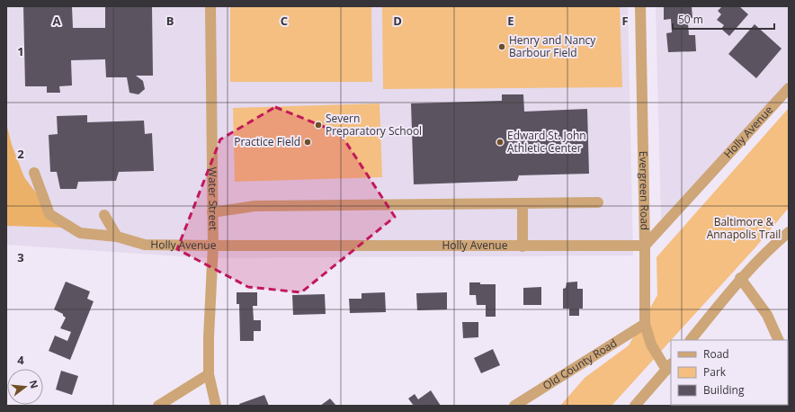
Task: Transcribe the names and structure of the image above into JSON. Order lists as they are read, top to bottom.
{
  "streets": {
    "street": [
      "Holly Avenue",
      "Evergreen Road",
      "Water Street",
      "Old County Road"
    ]
  },
  "crossings": [
    ["Holly Avenue", "Evergreen Road"],
    ["Holly Avenue", "Water Street"],
    ["Evergreen Road", "Old County Road"]
  ],
  "parks": ["Baltimore & Annapolis Trail"],
  "places": [
    "Henry and Nancy Barbour Field",
    "Severn Preparatory School",
    "Practice Field",
    "Edward St. John Athletic Center"
  ],
  "legend": ["Road", "Park", "Building"],
  "scale_bar": "50 m",
  "north": "right",
  "grid": {
    "columns": [
      "A",
      "B",
      "C",
      "D",
      "E",
      "F"
    ],
    "rows": [
      "1",
      "2",
      "3",
      "4"
    ]
  }
}
